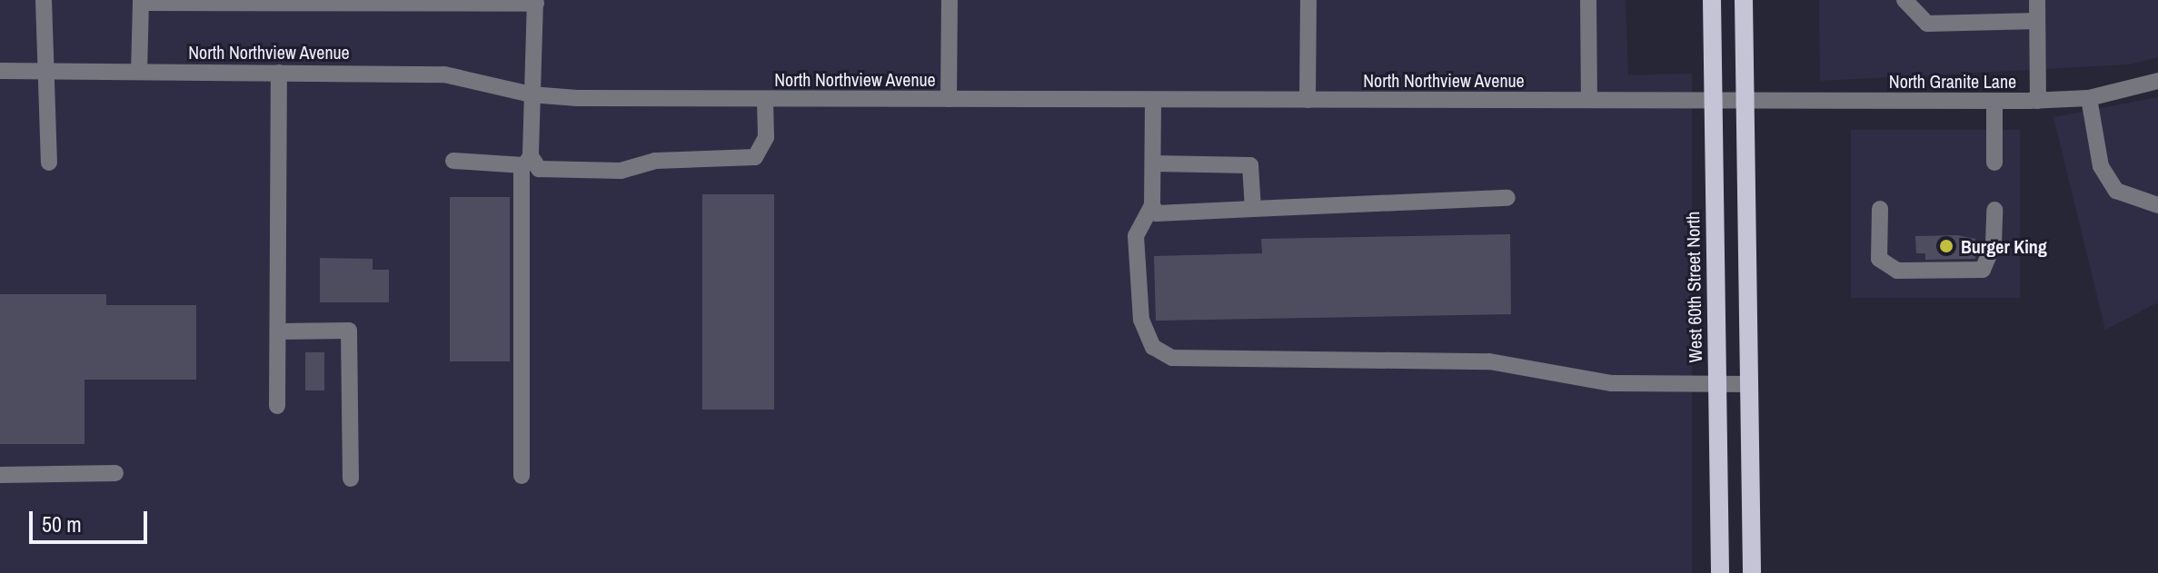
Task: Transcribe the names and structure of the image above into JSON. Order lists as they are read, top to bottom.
{
  "streets": {
    "main road": ["West 60th Street North"],
    "street": ["North Northview Avenue", "North Granite Lane"]
  },
  "crossings": [
    ["North Northview Avenue", "North Granite Lane"],
    ["North Northview Avenue", "West 60th Street North"],
    ["North Granite Lane", "West 60th Street North"]
  ],
  "places": ["Burger King"],
  "scale_bar": "50 m"
}
